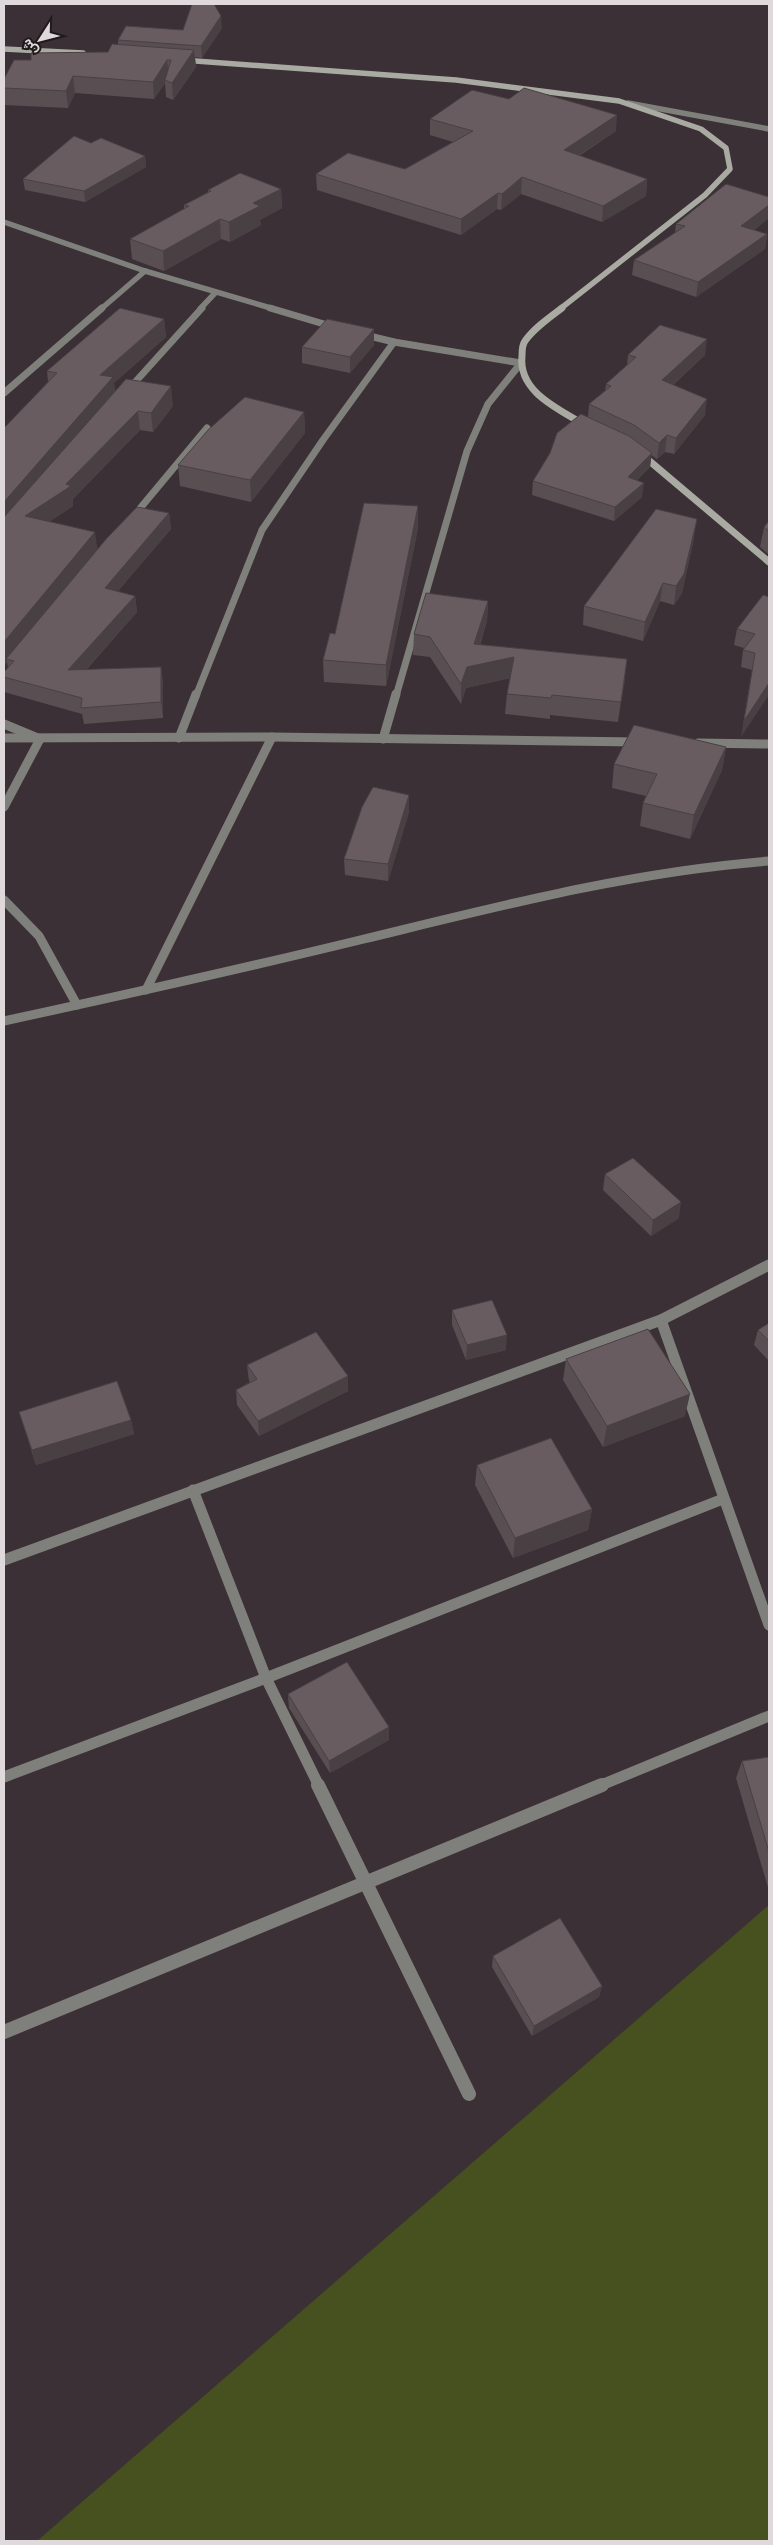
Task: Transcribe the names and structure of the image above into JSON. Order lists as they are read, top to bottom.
{
  "north": "bottom left"
}
